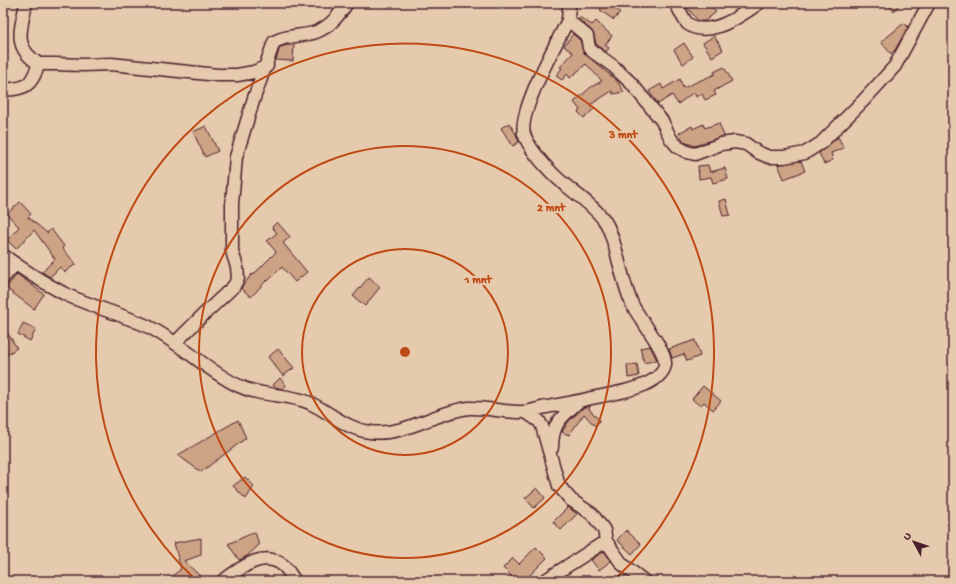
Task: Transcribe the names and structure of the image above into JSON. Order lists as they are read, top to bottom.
{
  "north": "top left",
  "rings": ["3 mnt", "2 mnt", "1 mnt"]
}
